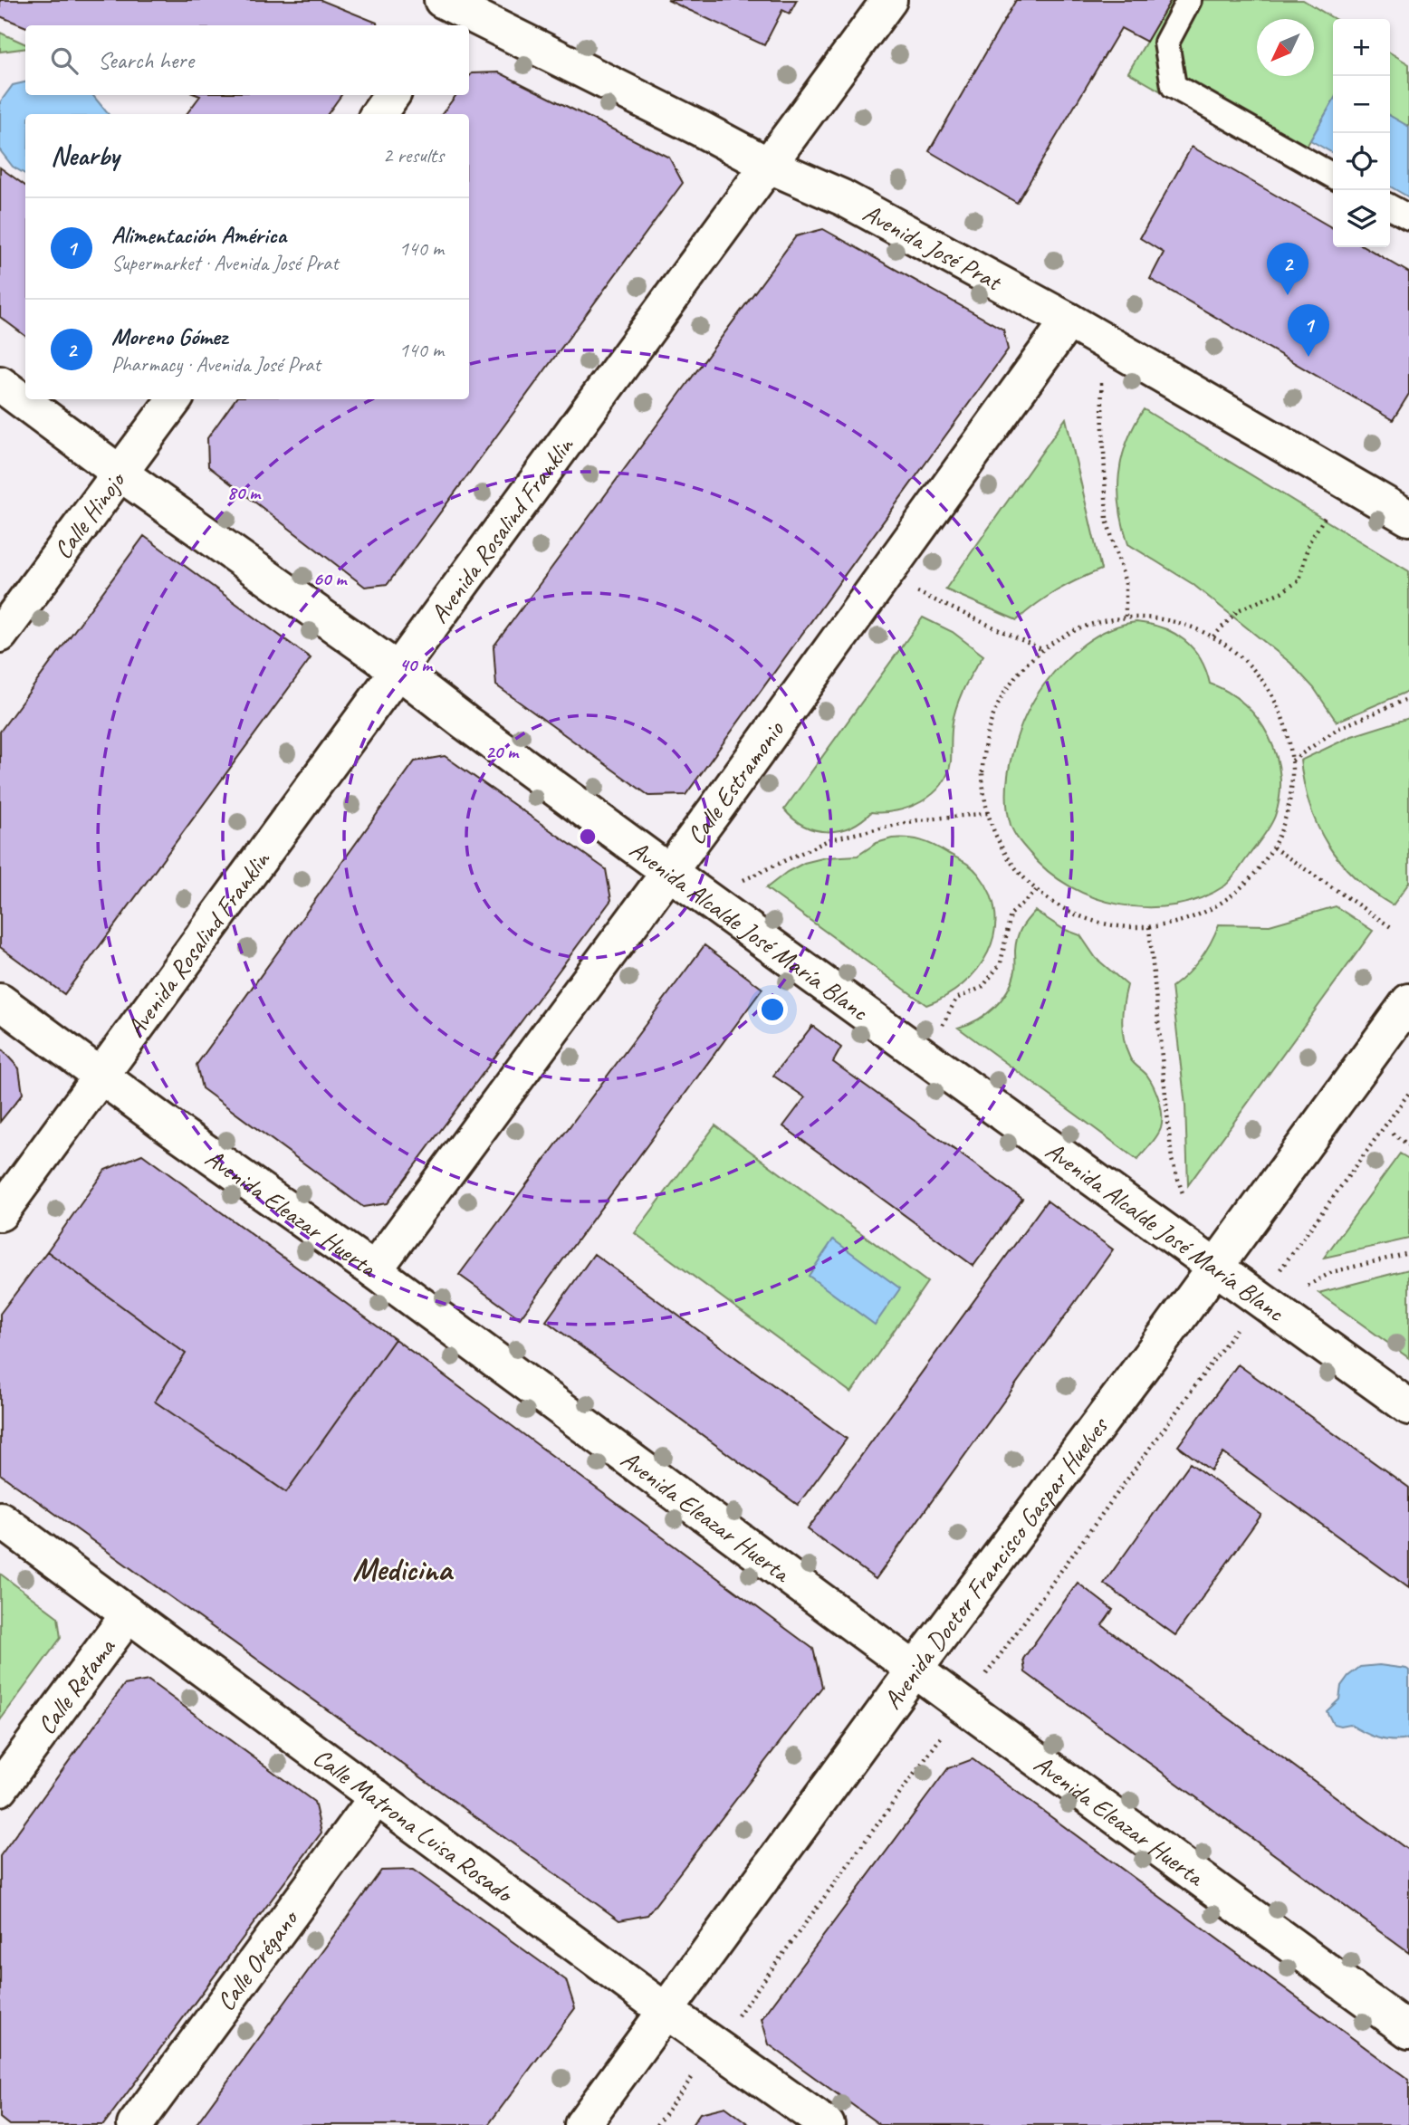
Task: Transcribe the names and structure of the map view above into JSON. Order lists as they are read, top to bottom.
{
  "streets": {
    "street": [
      "Avenida José Prat",
      "Calle Hinojo",
      "Avenida Rosalind Franklin",
      "Calle Estramonio",
      "Avenida Alcalde José María Blanc",
      "Avenida Eleazar Huerta",
      "Avenida Doctor Francisco Gaspar Huelves",
      "Calle Retama",
      "Calle Matrona Luisa Rosado",
      "Calle Orégano"
    ]
  },
  "crossings": [
    ["Avenida José Prat", "Avenida Rosalind Franklin"],
    ["Avenida José Prat", "Calle Estramonio"],
    ["Calle Hinojo", "Avenida Alcalde José María Blanc"],
    ["Avenida Rosalind Franklin", "Avenida Alcalde José María Blanc"],
    ["Avenida Rosalind Franklin", "Avenida Eleazar Huerta"],
    ["Calle Estramonio", "Avenida Alcalde José María Blanc"],
    ["Calle Estramonio", "Avenida Eleazar Huerta"],
    ["Avenida Alcalde José María Blanc", "Avenida Doctor Francisco Gaspar Huelves"],
    ["Avenida Eleazar Huerta", "Avenida Doctor Francisco Gaspar Huelves"],
    ["Avenida Doctor Francisco Gaspar Huelves", "Calle Matrona Luisa Rosado"],
    ["Calle Retama", "Calle Matrona Luisa Rosado"],
    ["Calle Matrona Luisa Rosado", "Calle Orégano"]
  ],
  "districts": ["Medicina"],
  "north": "bottom left",
  "page": {
    "map_buttons": ["+", "−"],
    "search": "Search here",
    "heading": ["Nearby", "2 results"],
    "list": [
      {
        "mark": "1",
        "name": "Alimentación América",
        "note": "Supermarket · Avenida José Prat",
        "value": "140 m"
      },
      {
        "mark": "2",
        "name": "Moreno Gómez",
        "note": "Pharmacy · Avenida José Prat",
        "value": "140 m"
      }
    ],
    "pins": ["2", "1"]
  },
  "rings": [
    "80 m",
    "60 m",
    "40 m",
    "20 m"
  ]
}
